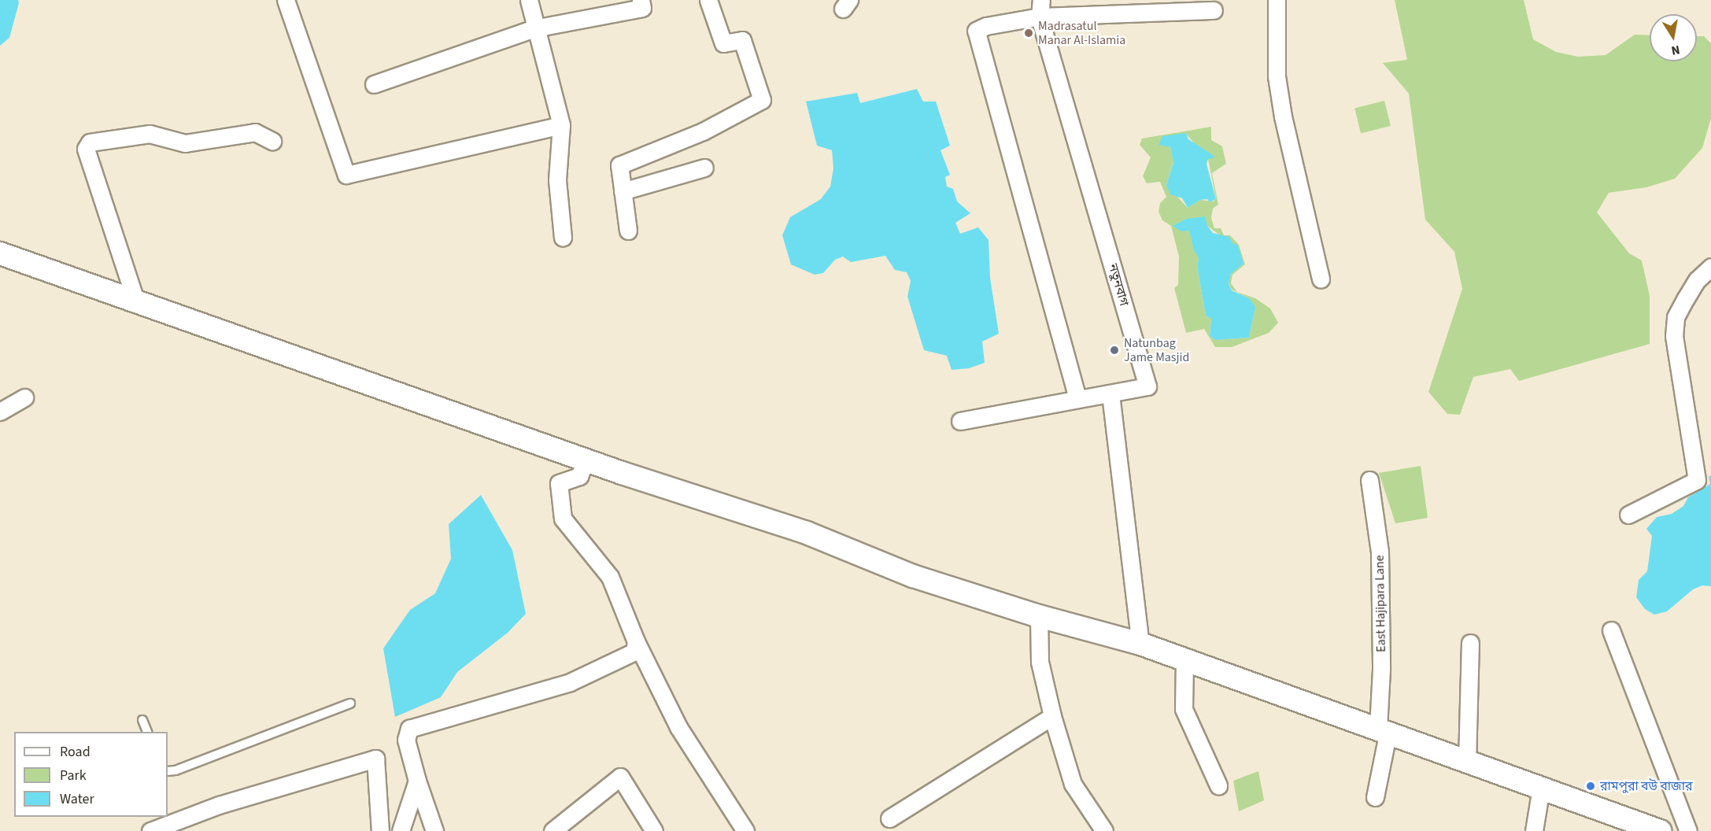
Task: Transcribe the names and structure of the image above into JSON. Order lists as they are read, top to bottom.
{
  "streets": {
    "street": ["নতুনবাগ", "East Hajipara Lane"]
  },
  "places": ["Madrasatul Manar Al-Islamia", "Natunbag Jame Masjid", "রামপুরা বউ বাজার"],
  "legend": ["Road", "Park", "Water"],
  "north": "bottom"
}
